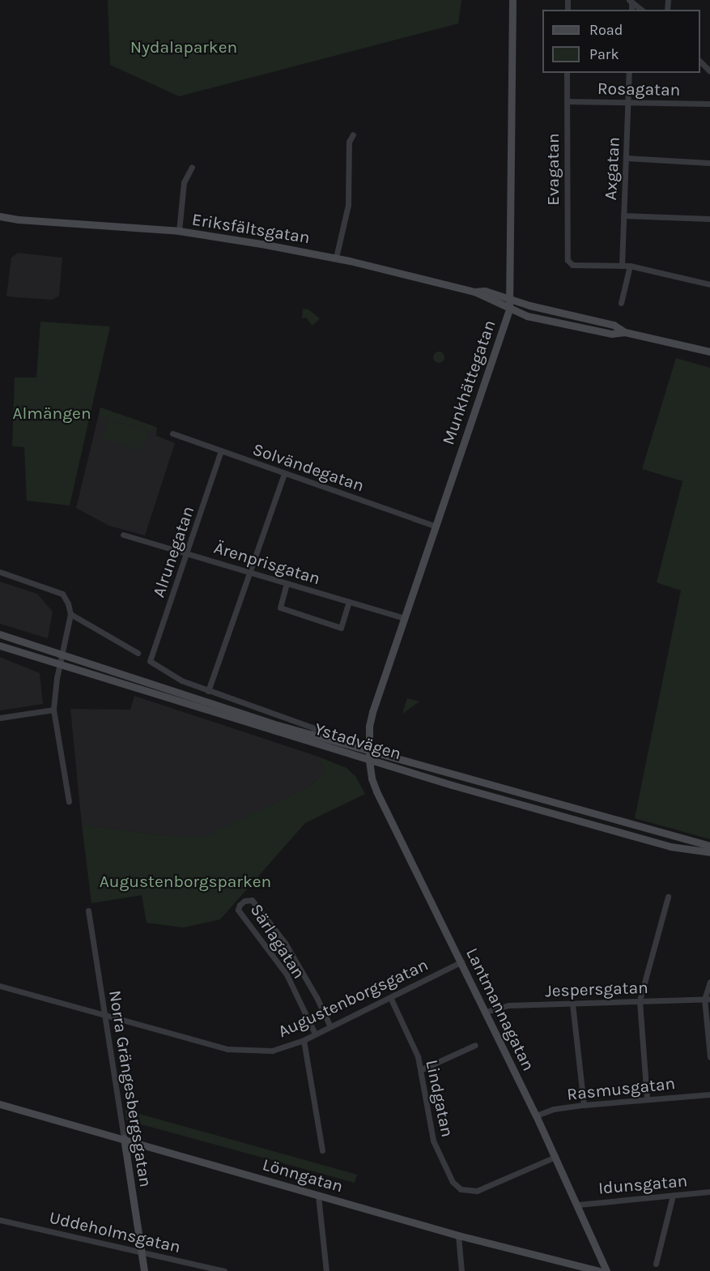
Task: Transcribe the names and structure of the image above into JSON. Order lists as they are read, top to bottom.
{
  "streets": {
    "main road": [
      "Eriksfältsgatan",
      "Munkhättegatan",
      "Ystadvägen",
      "Lantmannagatan",
      "Norra Grängesbergsgatan",
      "Lönngatan"
    ],
    "street": [
      "Rosagatan",
      "Axgatan",
      "Evagatan",
      "Solvändegatan",
      "Alrunegatan",
      "Ärenprisgatan",
      "Särlagatan",
      "Jespersgatan",
      "Augustenborgsgatan",
      "Rasmusgatan",
      "Lindgatan",
      "Idunsgatan",
      "Uddeholmsgatan"
    ]
  },
  "crossings": [
    ["Rosagatan", "Axgatan"],
    ["Rosagatan", "Evagatan"],
    ["Axgatan", "Evagatan"],
    ["Eriksfältsgatan", "Munkhättegatan"],
    ["Munkhättegatan", "Solvändegatan"],
    ["Munkhättegatan", "Ärenprisgatan"],
    ["Munkhättegatan", "Ystadvägen"],
    ["Munkhättegatan", "Lantmannagatan"],
    ["Solvändegatan", "Alrunegatan"],
    ["Alrunegatan", "Ärenprisgatan"],
    ["Alrunegatan", "Ystadvägen"],
    ["Ystadvägen", "Lantmannagatan"],
    ["Särlagatan", "Augustenborgsgatan"],
    ["Jespersgatan", "Lantmannagatan"],
    ["Augustenborgsgatan", "Lantmannagatan"],
    ["Augustenborgsgatan", "Norra Grängesbergsgatan"],
    ["Augustenborgsgatan", "Lindgatan"],
    ["Lantmannagatan", "Rasmusgatan"],
    ["Lantmannagatan", "Lindgatan"],
    ["Lantmannagatan", "Idunsgatan"],
    ["Norra Grängesbergsgatan", "Lönngatan"],
    ["Norra Grängesbergsgatan", "Uddeholmsgatan"]
  ],
  "parks": ["Nydalaparken", "Almängen", "Augustenborgsparken"],
  "legend": ["Road", "Park"]
}
